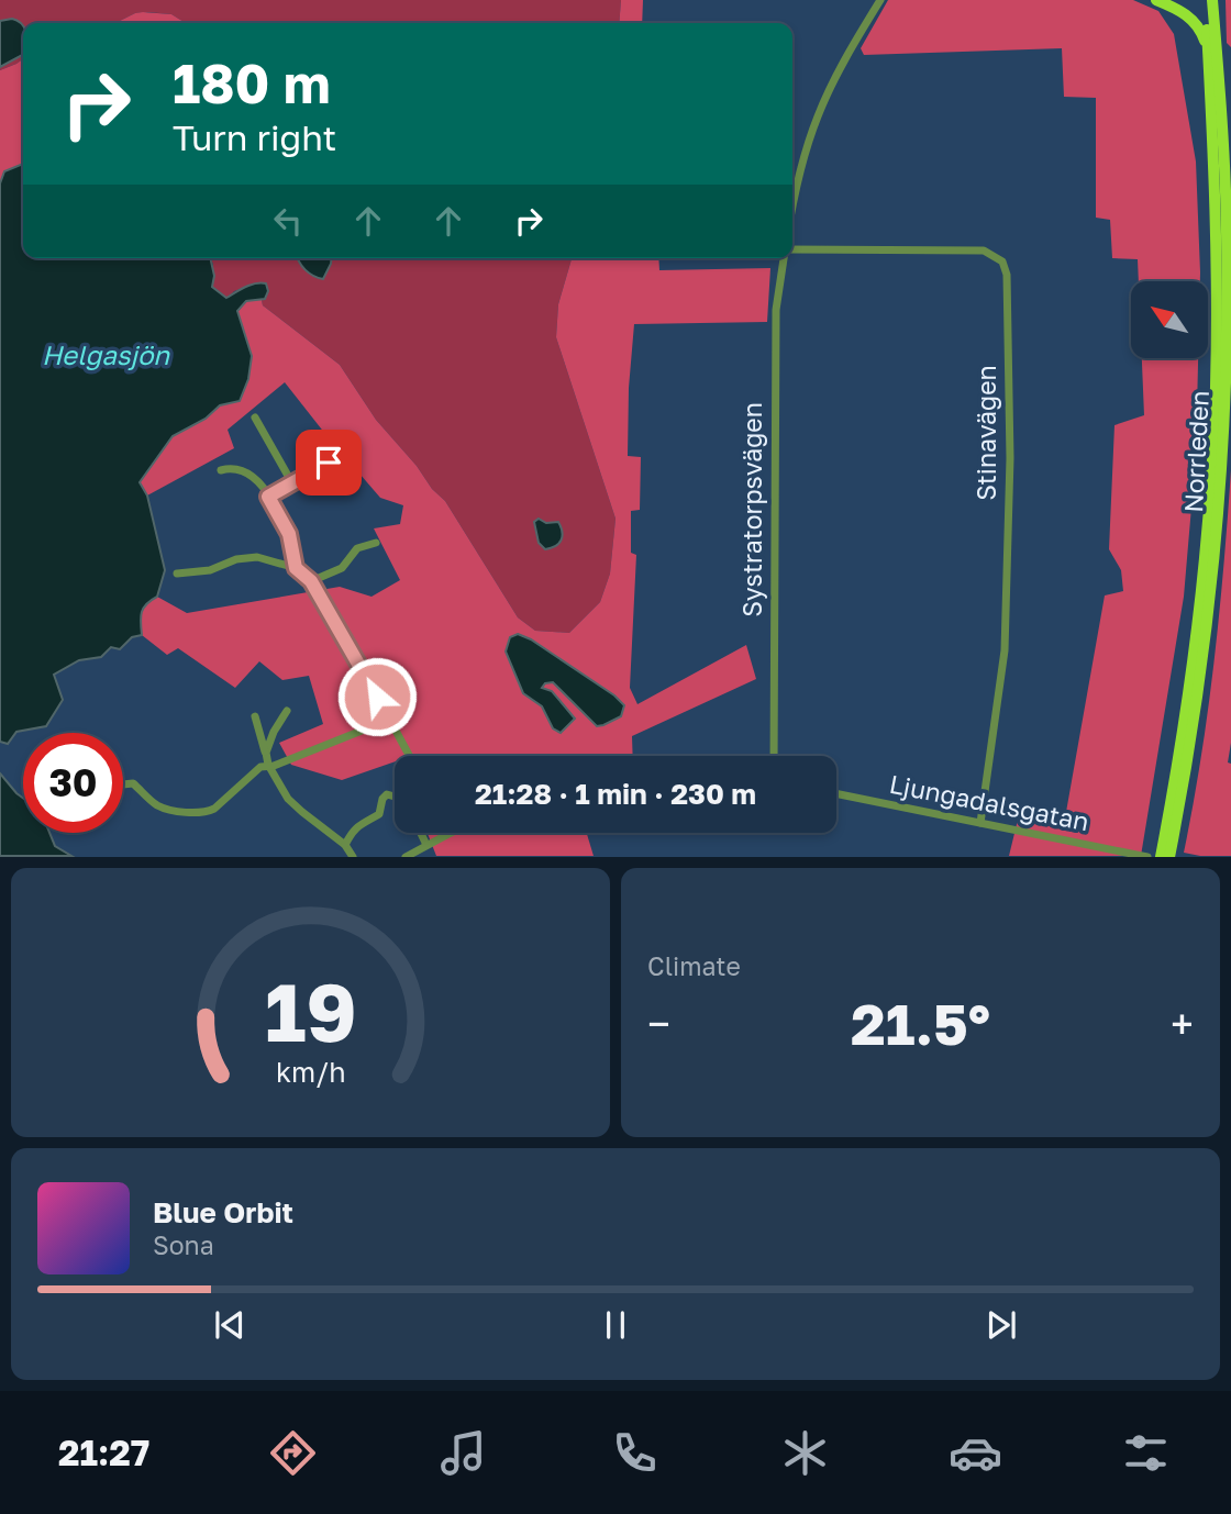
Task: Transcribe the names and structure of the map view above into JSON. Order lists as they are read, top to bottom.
{
  "streets": {
    "highway": ["Norrleden"],
    "street": ["Stinavägen", "Systratorpsvägen", "Ljungadalsgatan"]
  },
  "crossings": [
    ["Stinavägen", "Ljungadalsgatan"]
  ],
  "water": ["Helgasjön"],
  "north": "top left",
  "page": {
    "turn": ["180 m", "Turn right"],
    "limit": "30",
    "trip": "21:28 · 1 min · 230 m",
    "tile": "Climate",
    "heat": ["−", "21.5°", "+"],
    "song": ["Blue Orbit", "Sona"],
    "tabs": "21:27",
    "gauge": ["19", "km/h"]
  }
}
